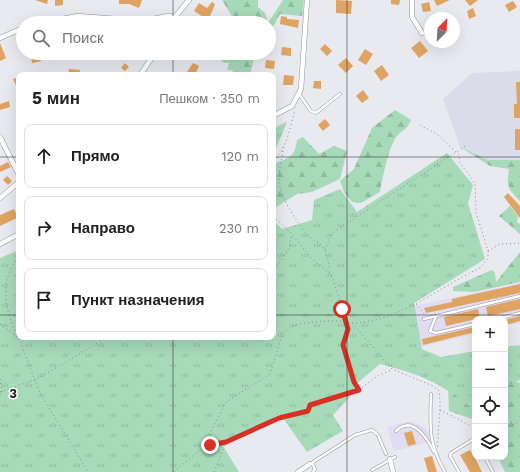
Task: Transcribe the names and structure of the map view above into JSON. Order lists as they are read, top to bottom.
{
  "north": "top right",
  "page": {
    "search": "Поиск",
    "heading": ["5 мин", "Пешком · 350 m"],
    "list": [
      ["Прямо", "120 m"],
      ["Направо", "230 m"],
      "Пункт назначения"
    ],
    "map_buttons": ["+", "−"]
  },
  "grid": {
    "rows": ["3"]
  }
}
